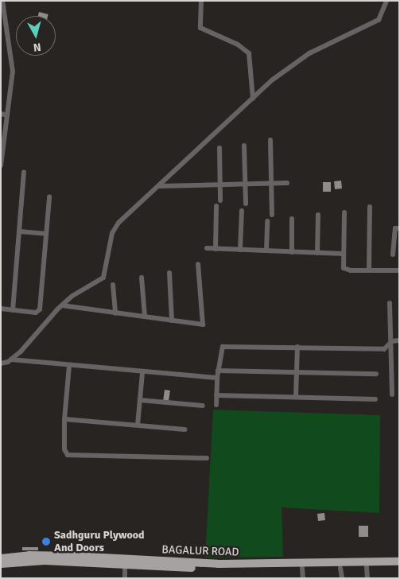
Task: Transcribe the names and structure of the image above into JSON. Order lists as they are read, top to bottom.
{
  "streets": {
    "main road": ["BAGALUR ROAD"]
  },
  "places": ["Sadhguru Plywood And Doors"],
  "north": "bottom"
}
